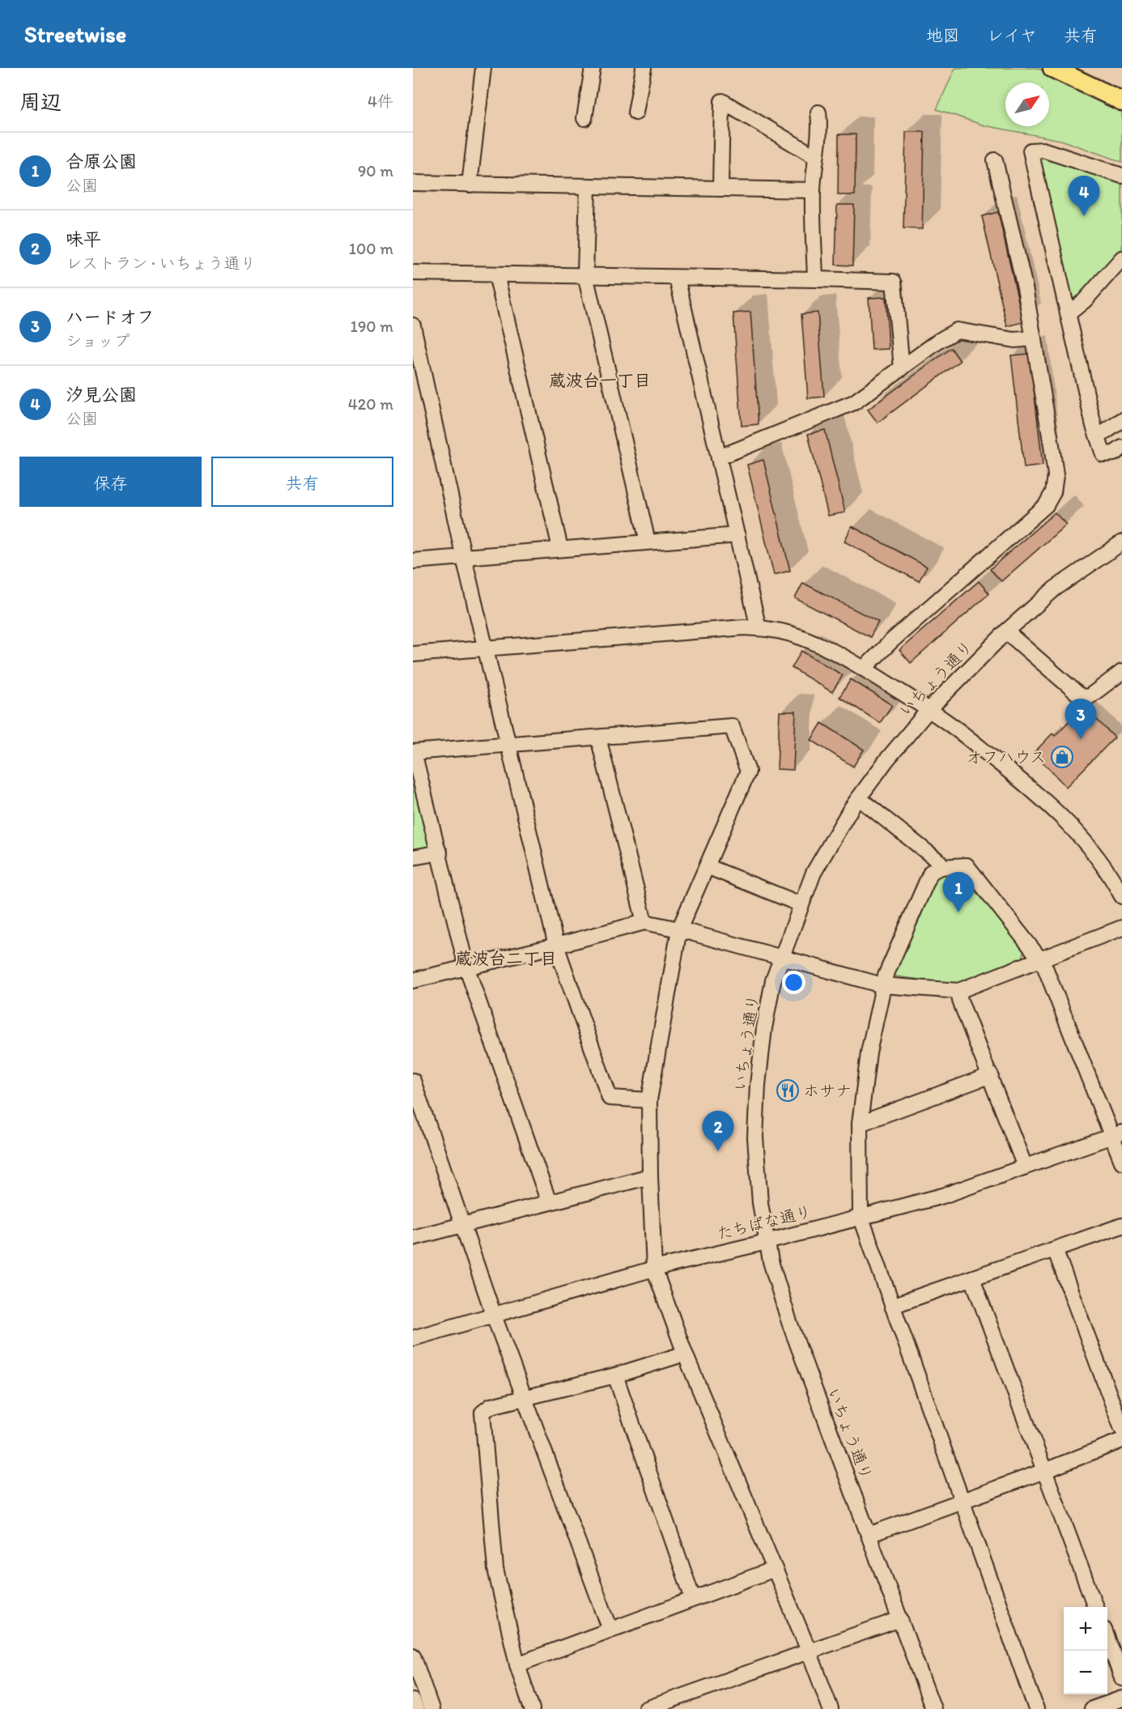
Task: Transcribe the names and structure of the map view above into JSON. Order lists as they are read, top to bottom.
{
  "streets": {
    "street": ["いちょう通り", "たちばな通り"]
  },
  "crossings": [
    ["いちょう通り", "たちばな通り"]
  ],
  "districts": ["蔵波台一丁目", "蔵波台二丁目"],
  "places": {
    "shop": ["オフハウス"],
    "restaurant": ["ホサナ"]
  },
  "north": "top right",
  "page": {
    "header": "Streetwise",
    "nav": ["地図", "レイヤ", "共有"],
    "heading": ["周辺", "4件"],
    "list": [
      {
        "mark": "1",
        "name": "合原公園",
        "note": "公園",
        "value": "90 m"
      },
      {
        "mark": "2",
        "name": "味平",
        "note": "レストラン · いちょう通り",
        "value": "100 m"
      },
      {
        "mark": "3",
        "name": "ハードオフ",
        "note": "ショップ",
        "value": "190 m"
      },
      {
        "mark": "4",
        "name": "汐見公園",
        "note": "公園",
        "value": "420 m"
      }
    ],
    "pins": [
      "4",
      "3",
      "1",
      "2"
    ],
    "buttons": ["保存", "共有"],
    "map_buttons": ["+", "−"]
  }
}
